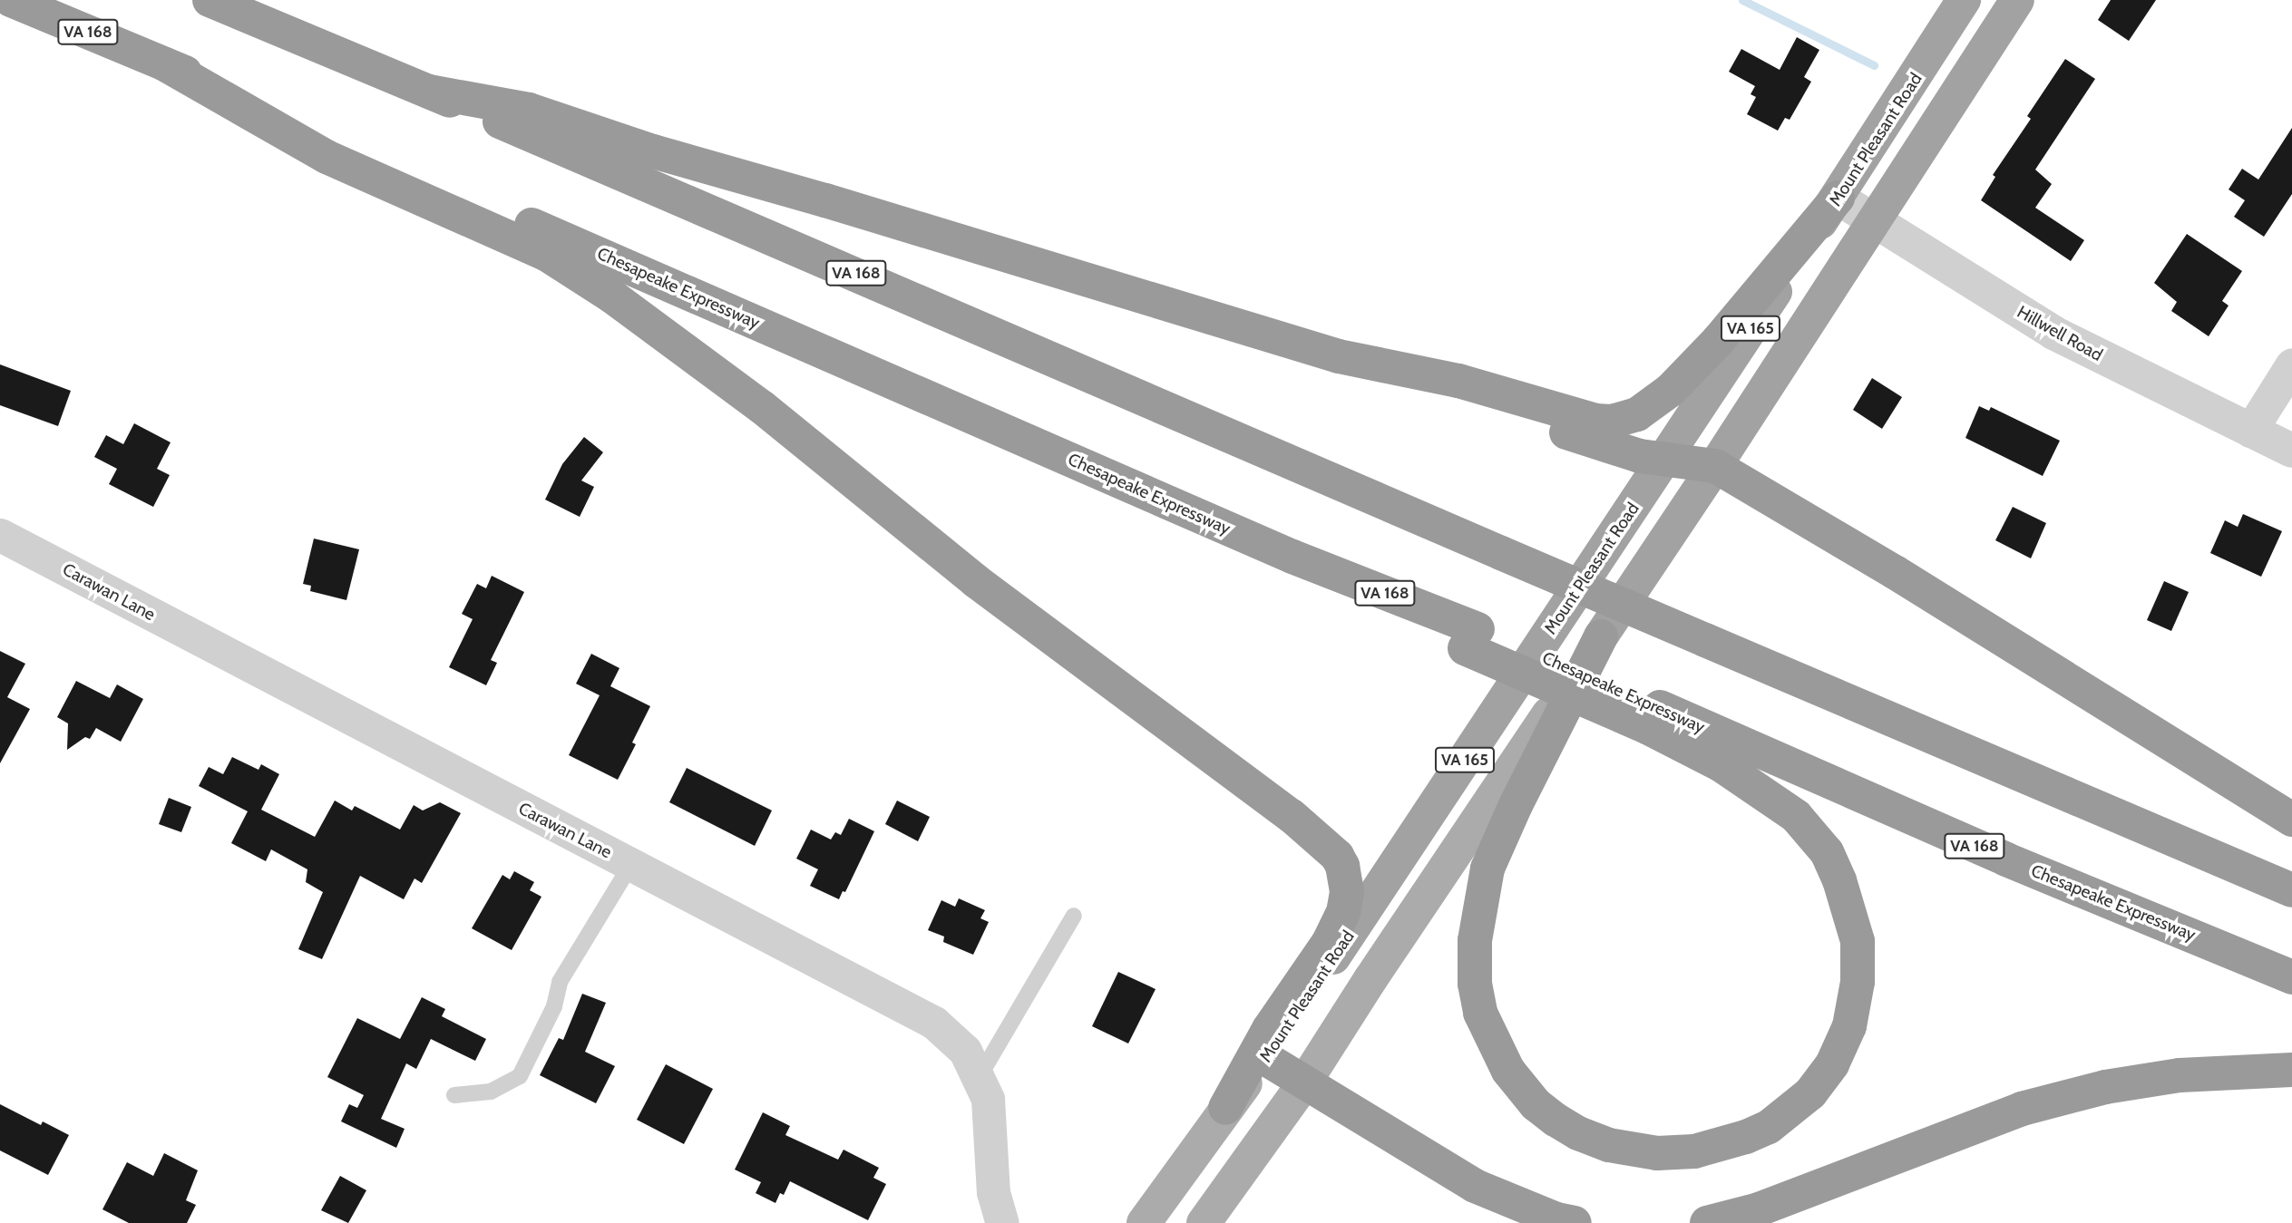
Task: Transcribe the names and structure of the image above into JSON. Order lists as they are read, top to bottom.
{
  "streets": {
    "highway": [
      "VA 168",
      "Mount Pleasant Road",
      "Chesapeake Expressway",
      "VA 165"
    ],
    "street": ["Hillwell Road", "Carawan Lane"]
  },
  "crossings": [
    ["Mount Pleasant Road", "Hillwell Road"],
    ["VA 165", "Hillwell Road"]
  ]
}
